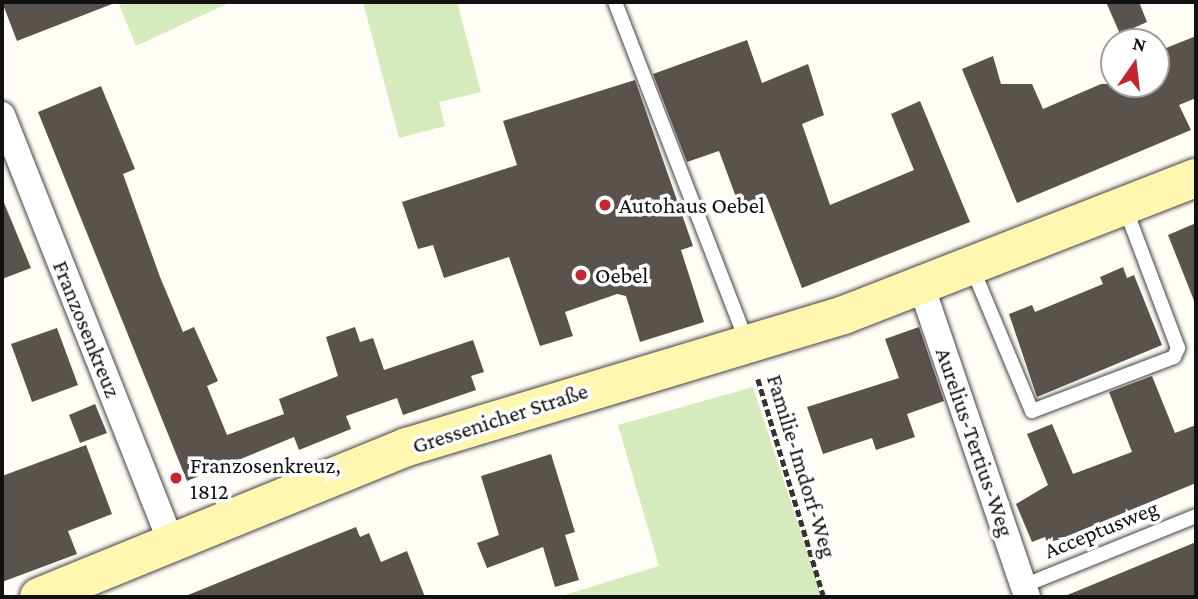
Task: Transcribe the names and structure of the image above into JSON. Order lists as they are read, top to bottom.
{
  "streets": {
    "main road": ["Gressenicher Straße"],
    "street": ["Franzosenkreuz", "Aurelius-Tertius-Weg"],
    "lane": ["Acceptusweg"],
    "path": ["Familie-Imdorf-Weg"]
  },
  "crossings": [
    ["Franzosenkreuz", "Gressenicher Straße"],
    ["Gressenicher Straße", "Aurelius-Tertius-Weg"],
    ["Gressenicher Straße", "Familie-Imdorf-Weg"],
    ["Aurelius-Tertius-Weg", "Acceptusweg"]
  ],
  "places": ["Autohaus Oebel", "Oebel", "Franzosenkreuz, 1812"],
  "north": "top"
}
